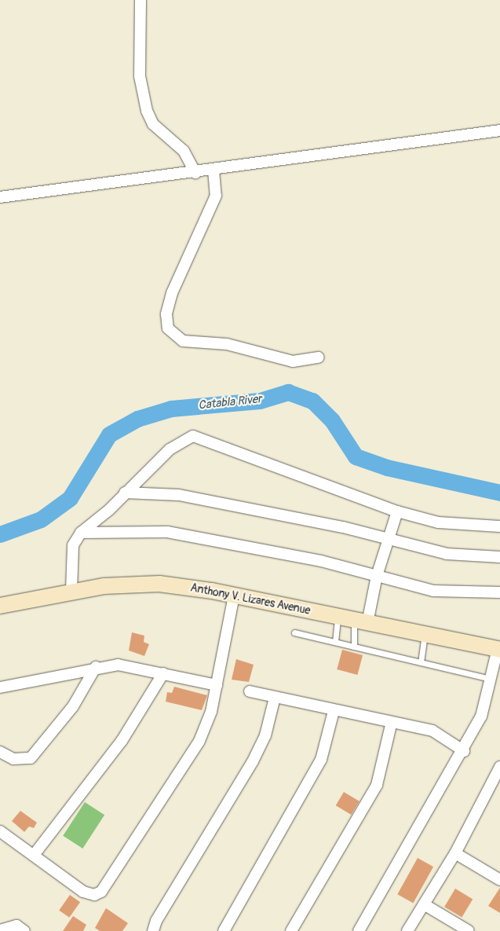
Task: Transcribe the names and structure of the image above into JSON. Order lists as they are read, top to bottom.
{
  "streets": {
    "main road": ["Anthony V. Lizares Avenue"]
  },
  "water": ["Catabla River"]
}
